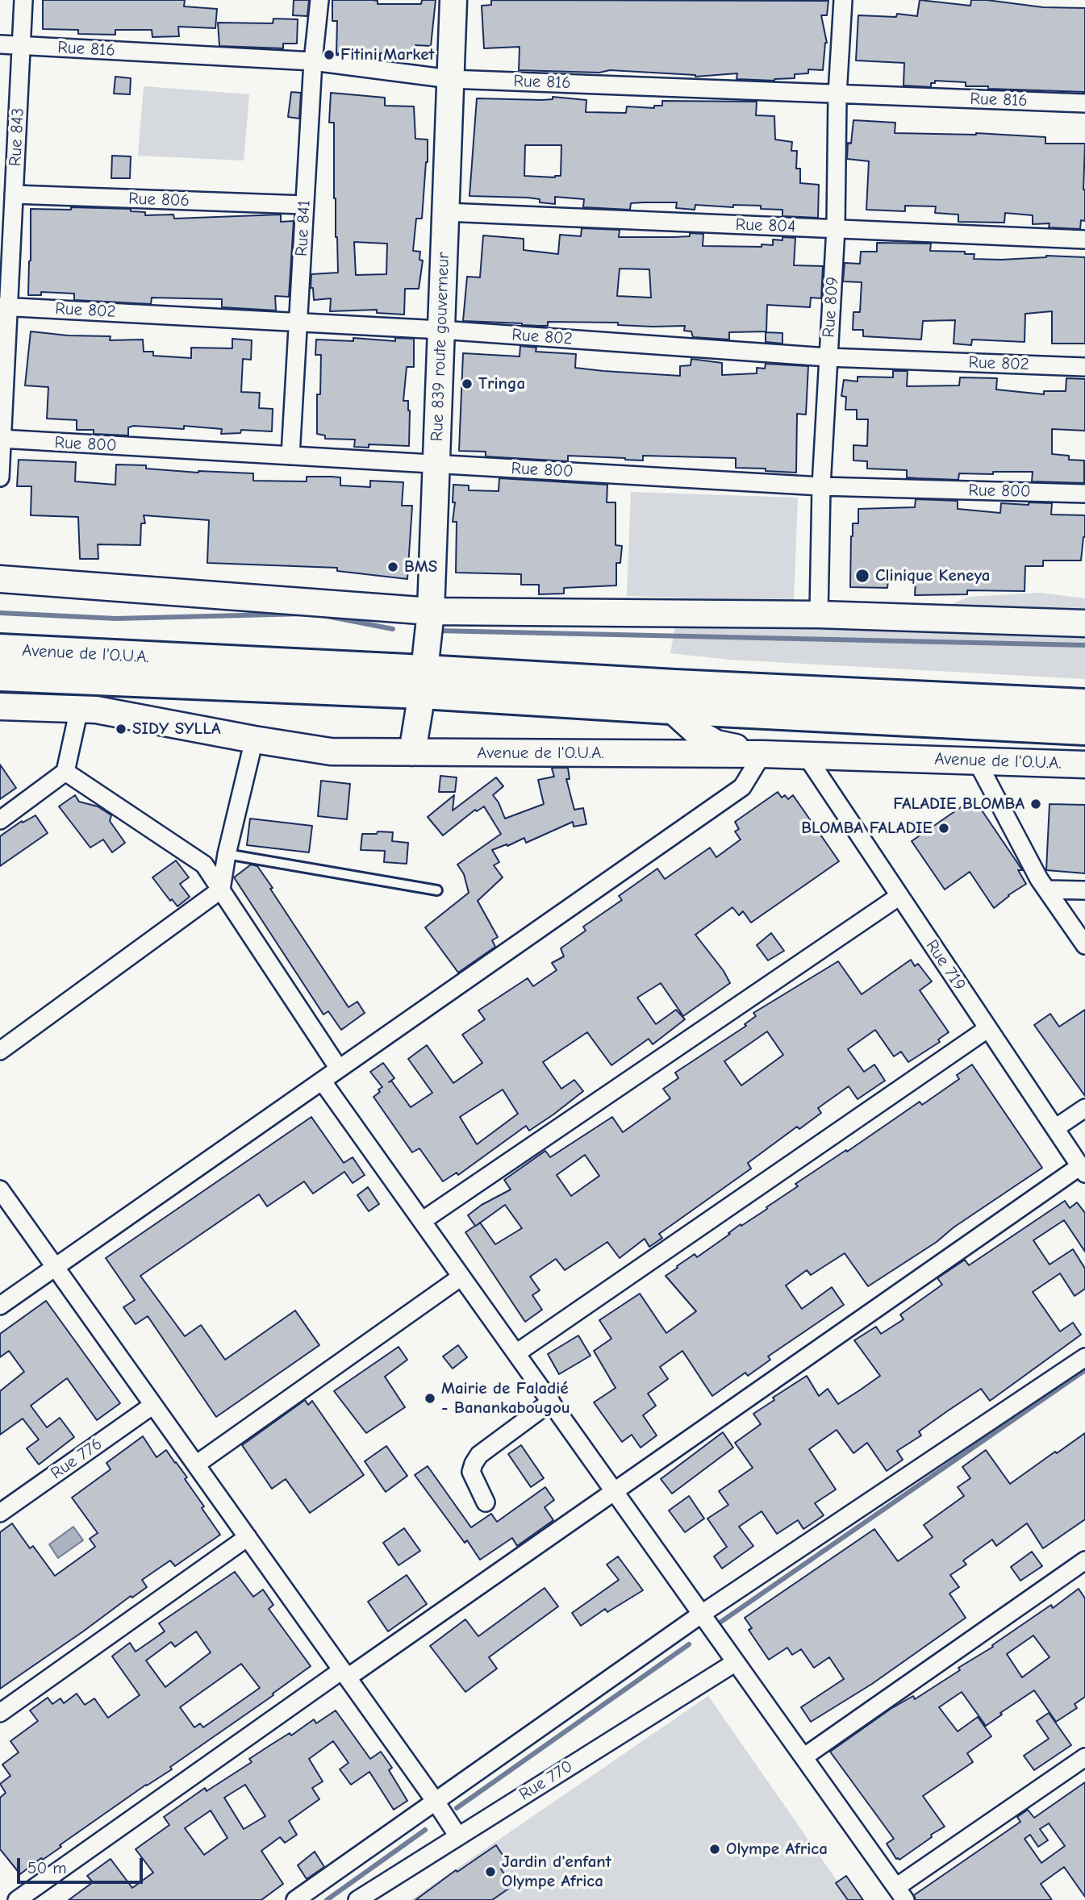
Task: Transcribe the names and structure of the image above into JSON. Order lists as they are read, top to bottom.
{
  "streets": {
    "highway": ["Avenue de l'O.U.A."],
    "street": [
      "Rue 816",
      "Rue 843",
      "Rue 806",
      "Rue 804",
      "Rue 841",
      "Rue 809",
      "Rue 802",
      "Rue 839 route gouverneur",
      "Rue 800",
      "Rue 719",
      "Rue 776",
      "Rue 770"
    ]
  },
  "crossings": [
    ["Rue 816", "Rue 843"],
    ["Rue 816", "Rue 841"],
    ["Rue 816", "Rue 809"],
    ["Rue 816", "Rue 839 route gouverneur"],
    ["Rue 843", "Rue 806"],
    ["Rue 843", "Rue 802"],
    ["Rue 843", "Rue 800"],
    ["Rue 806", "Rue 841"],
    ["Rue 804", "Rue 809"],
    ["Rue 804", "Rue 839 route gouverneur"],
    ["Rue 841", "Rue 802"],
    ["Rue 841", "Rue 800"],
    ["Rue 809", "Rue 802"],
    ["Rue 809", "Rue 800"],
    ["Rue 802", "Rue 839 route gouverneur"],
    ["Rue 839 route gouverneur", "Rue 800"],
    ["Rue 839 route gouverneur", "Avenue de l'O.U.A."],
    ["Avenue de l'O.U.A.", "Rue 719"]
  ],
  "places": [
    "Fitini Market",
    "Tringa",
    "BMS",
    "Clinique Keneya",
    "SIDY SYLLA",
    "FALADIE BLOMBA",
    "BLOMBA FALADIE",
    "Mairie de Faladié - Banankabougou",
    "Olympe Africa",
    "Jardin d'enfant Olympe Africa"
  ],
  "scale_bar": "50 m"
}
